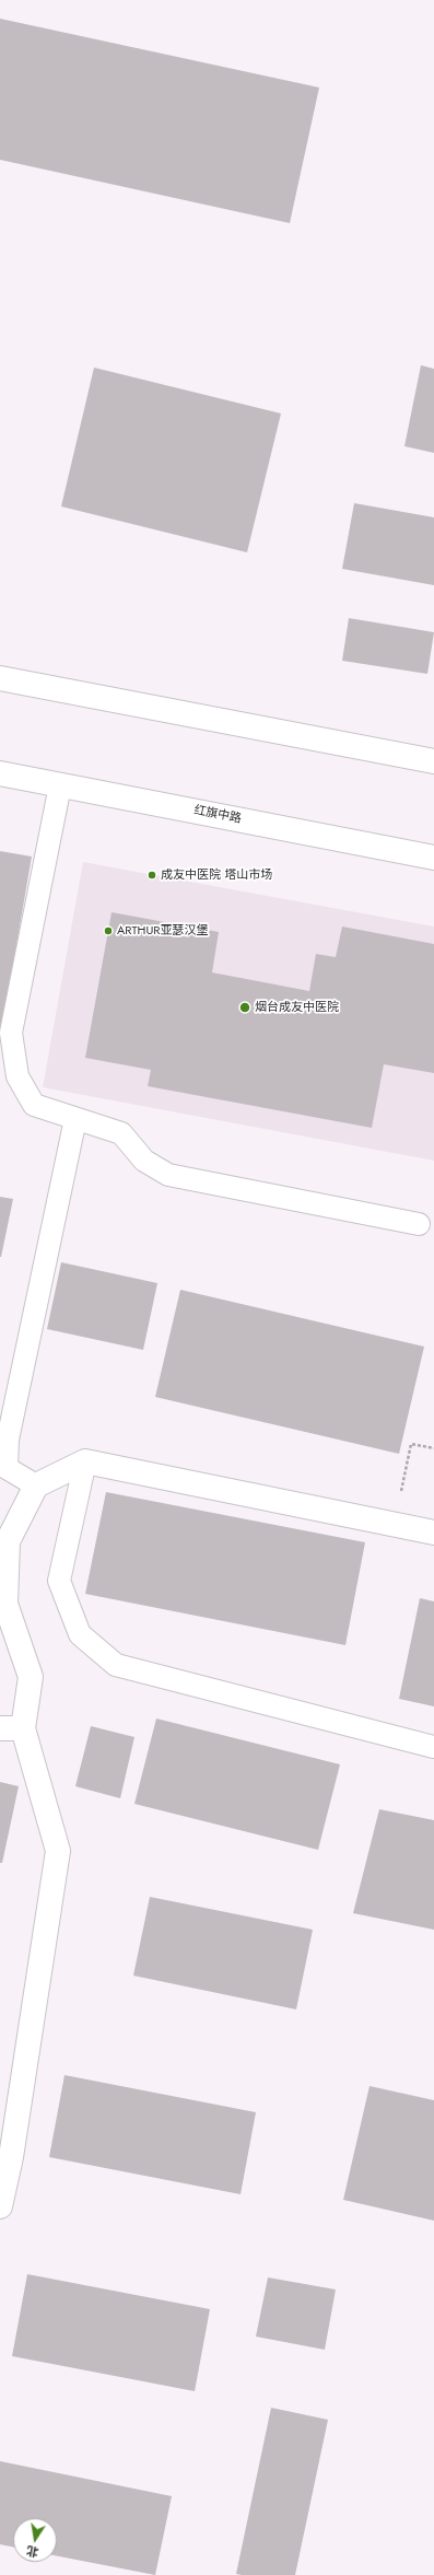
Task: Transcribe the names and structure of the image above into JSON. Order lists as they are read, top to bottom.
{
  "streets": {
    "street": ["红旗中路"]
  },
  "places": ["成友中医院 塔山市场", "ARTHUR亚瑟汉堡", "烟台成友中医院"],
  "north": "bottom"
}
